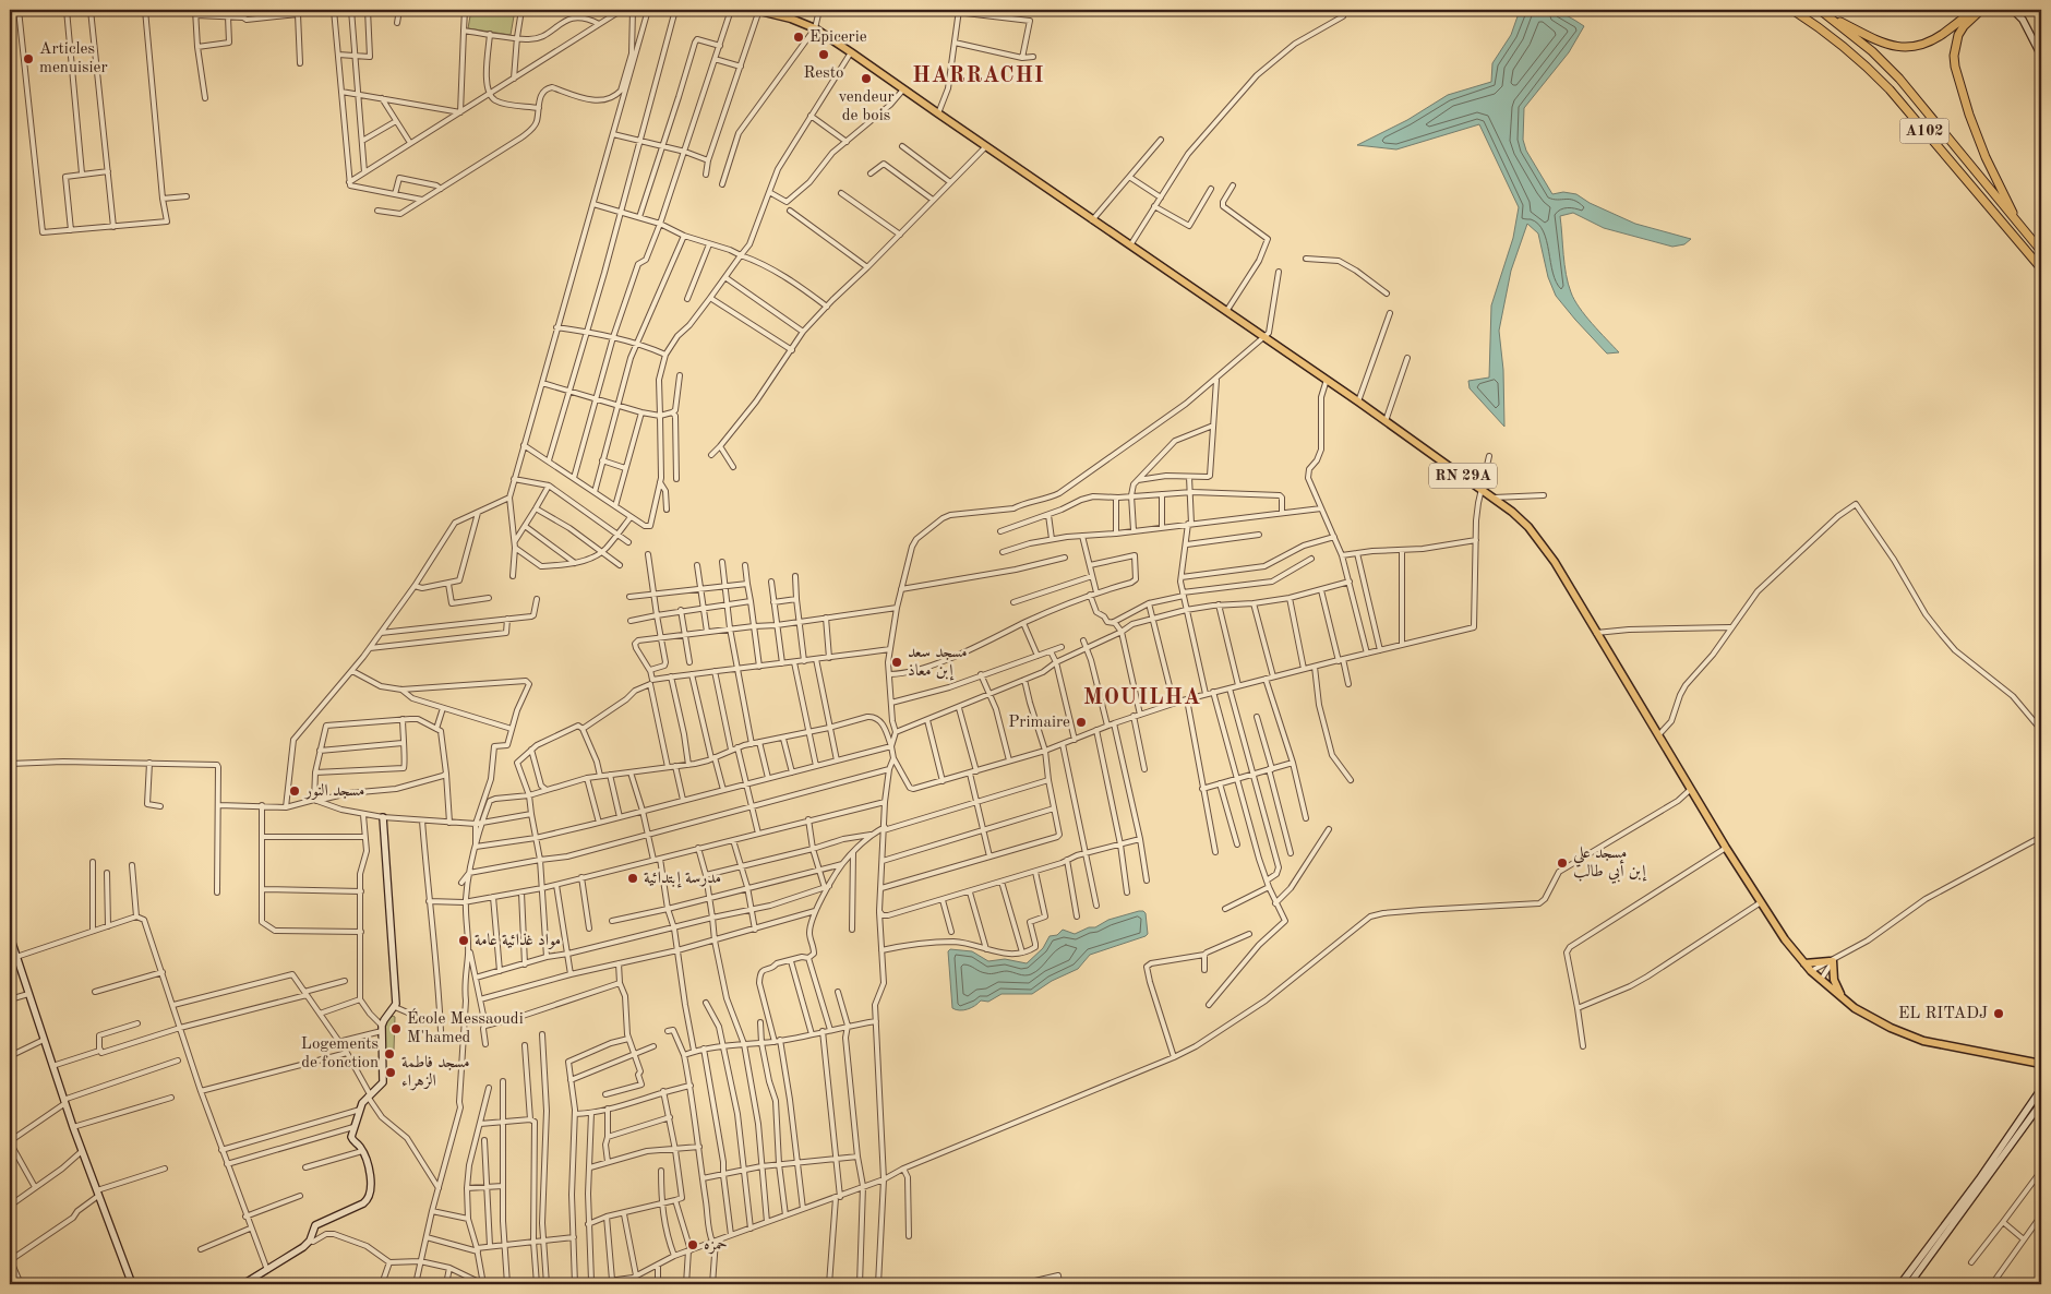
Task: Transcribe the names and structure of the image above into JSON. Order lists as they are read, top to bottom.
{
  "streets": {
    "highway": ["A102"],
    "main road": ["RN 29A"]
  },
  "districts": ["HARRACHI", "MOUILHA"],
  "places": [
    "Epicerie",
    "Resto",
    "Articles menuisier",
    "vendeur de bois",
    "مسجد سعد إبن معاذ",
    "Primaire",
    "مسجد النور",
    "مسجد علي إبن أبي طالب",
    "مدرسة إبتدائية",
    "مواد غذائية عامة",
    "EL RITADJ",
    "École Messaoudi M'hamed",
    "Logements de fonction",
    "مسجد فاطمة الزهراء",
    "حمزه"
  ]
}
